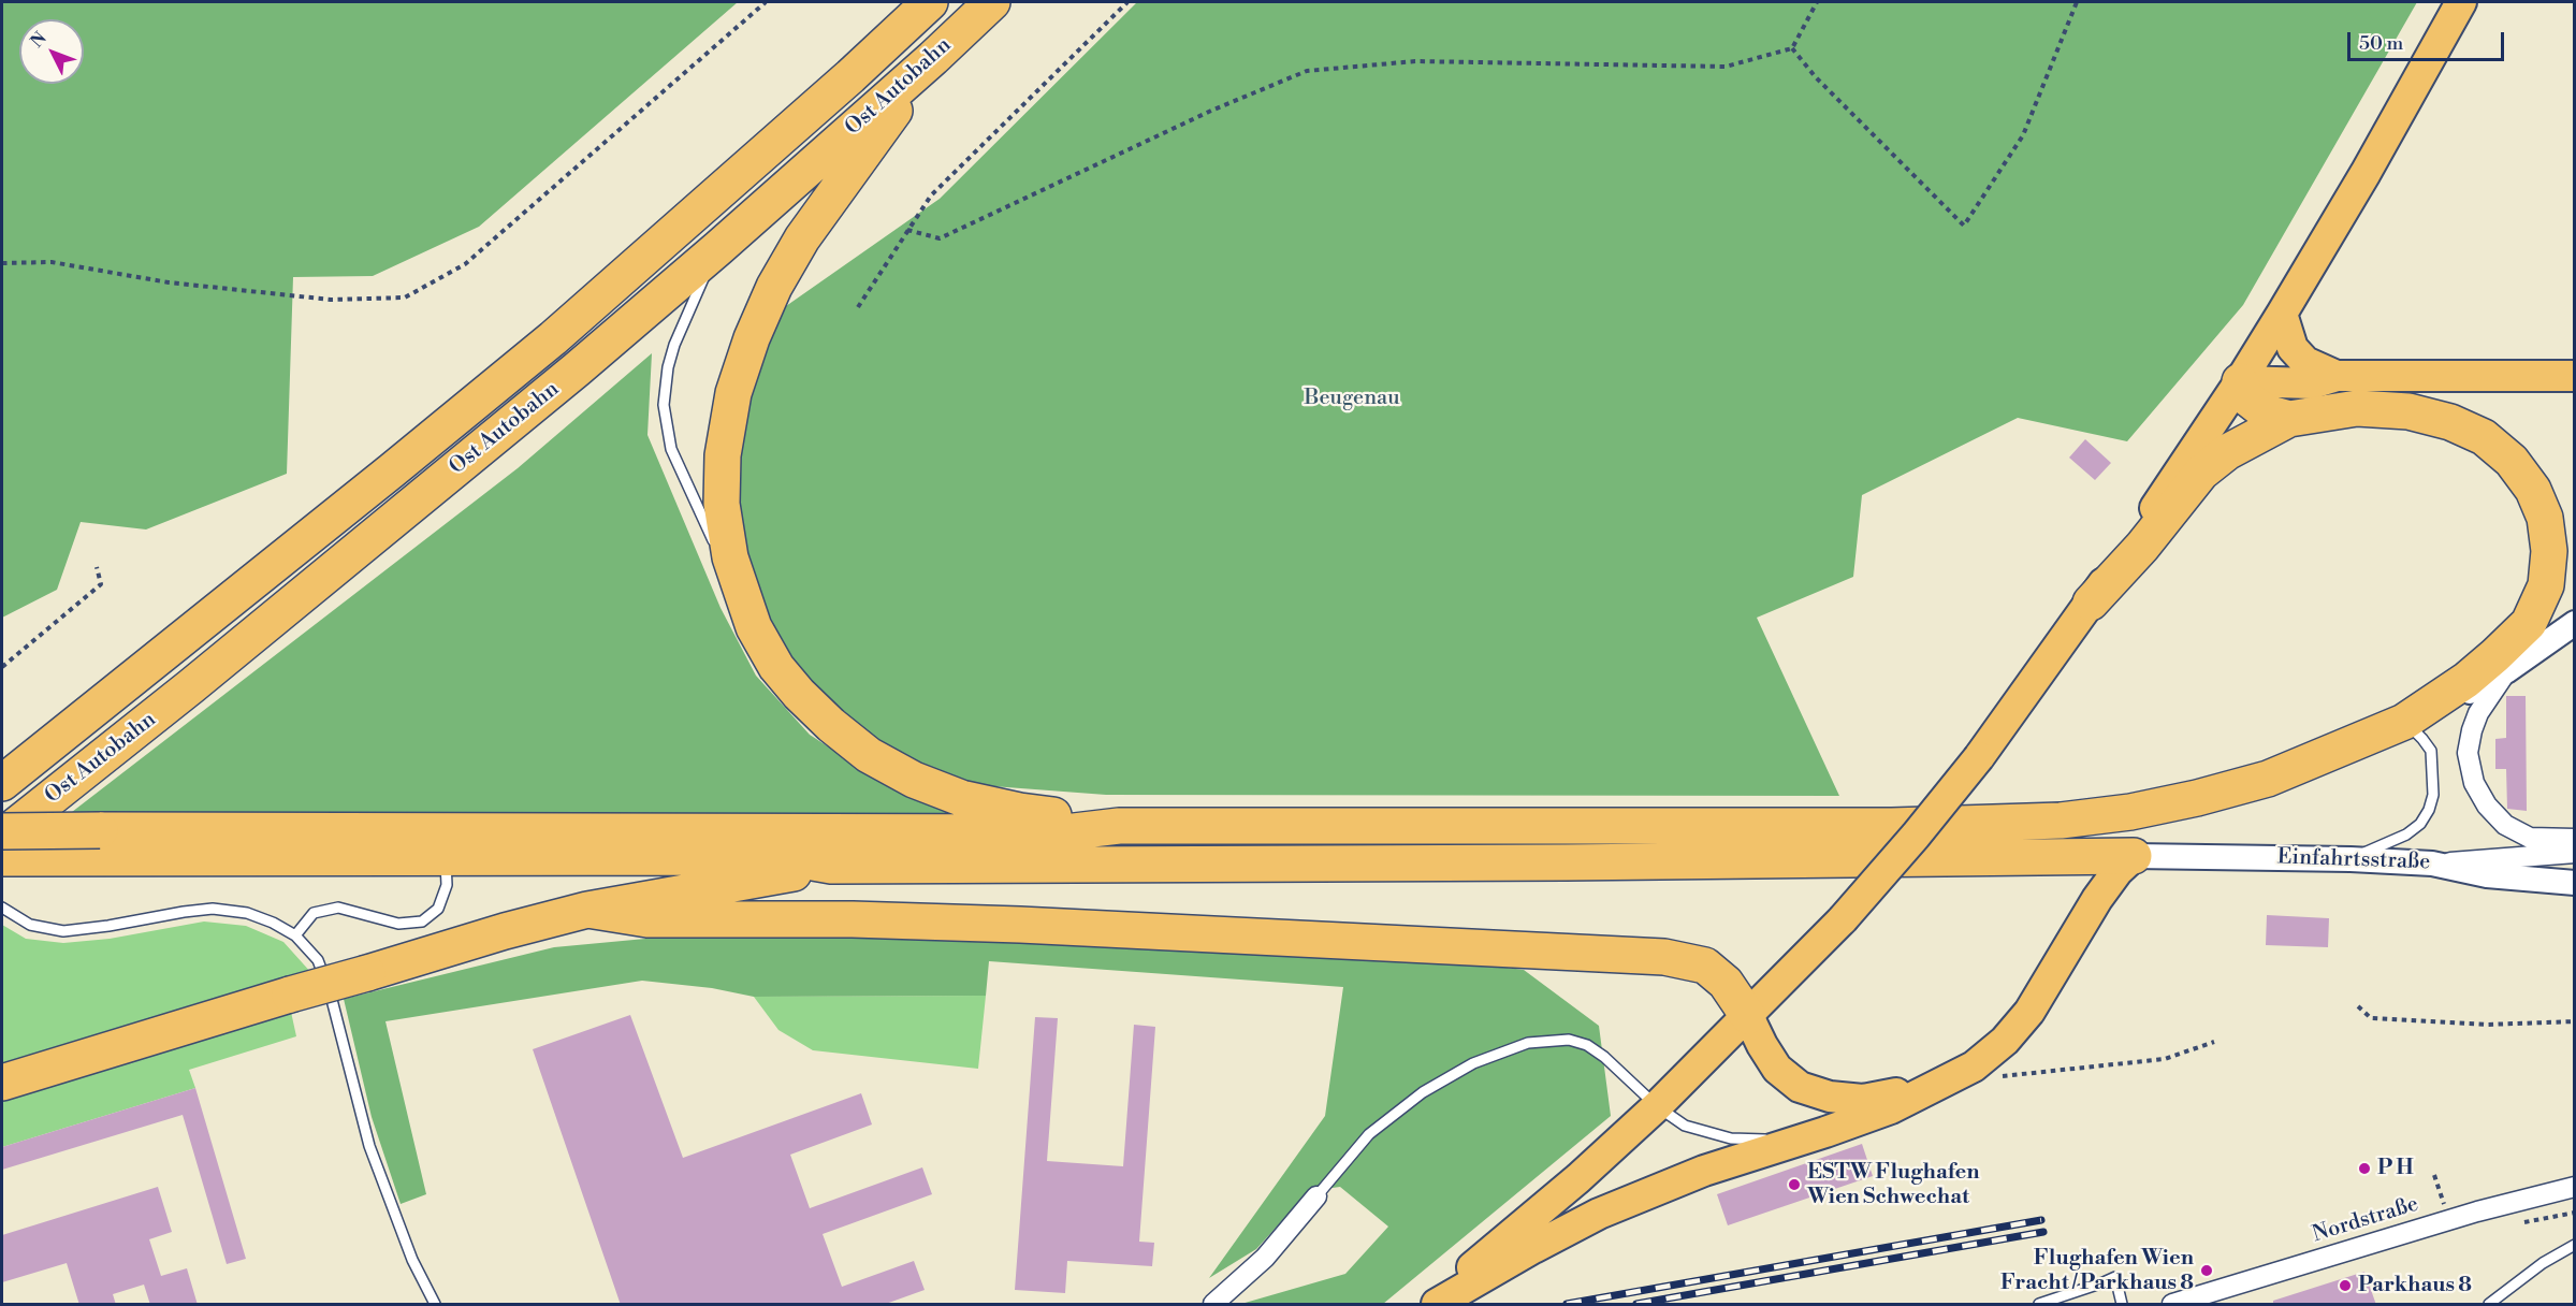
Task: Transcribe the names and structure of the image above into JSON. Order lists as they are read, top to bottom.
{
  "streets": {
    "highway": ["Ost Autobahn"],
    "street": ["Einfahrtsstraße", "Nordstraße"]
  },
  "parks": ["Beugenau"],
  "places": [
    "P H",
    "ESTW Flughafen Wien Schwechat",
    "Flughafen Wien Fracht / Parkhaus 8",
    "Parkhaus 8"
  ],
  "scale_bar": "50 m",
  "north": "top left"
}
